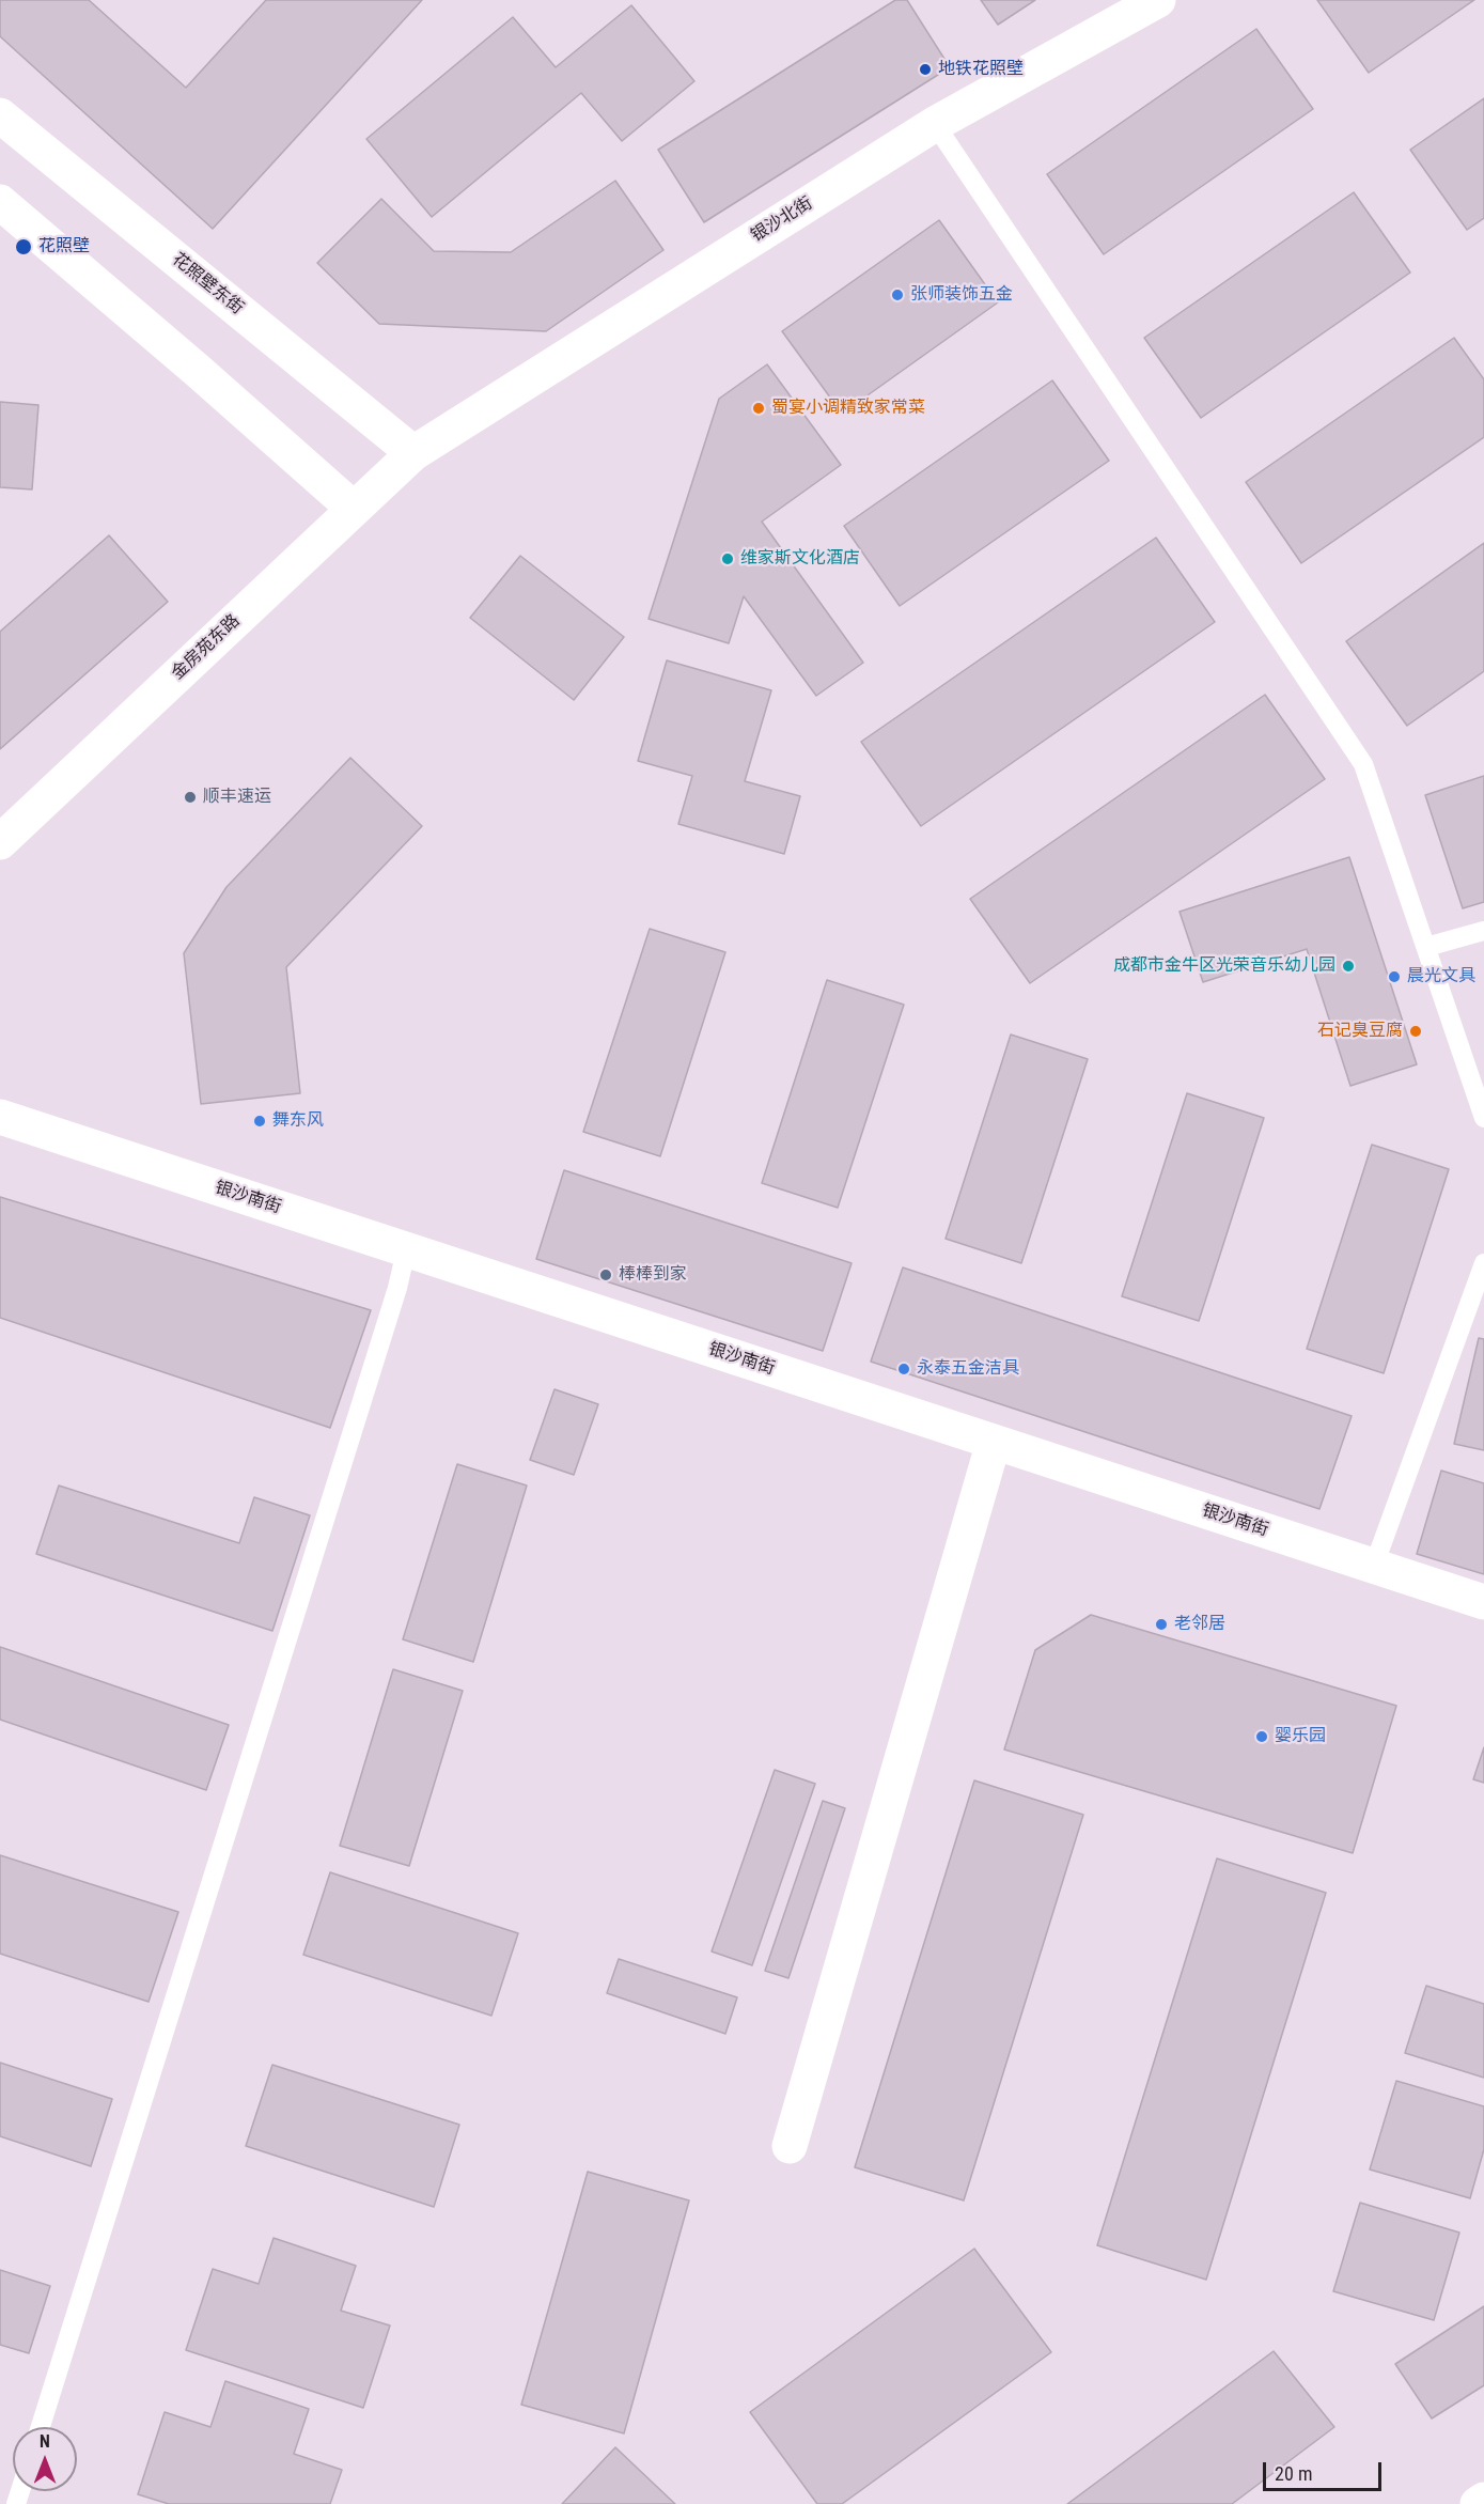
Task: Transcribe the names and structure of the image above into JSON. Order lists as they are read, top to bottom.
{
  "streets": {
    "street": [
      "银沙北街",
      "花照壁东街",
      "金房苑东路",
      "银沙南街"
    ]
  },
  "crossings": [
    ["银沙北街", "花照壁东街"],
    ["银沙北街", "金房苑东路"],
    ["花照壁东街", "金房苑东路"]
  ],
  "places": [
    "地铁花照壁",
    "花照壁",
    "张师装饰五金",
    "蜀宴小调精致家常菜",
    "维家斯文化酒店",
    "顺丰速运",
    "成都市金牛区光荣音乐幼儿园",
    "晨光文具",
    "石记臭豆腐",
    "舞东风",
    "棒棒到家",
    "永泰五金洁具",
    "老邻居",
    "婴乐园"
  ],
  "scale_bar": "20 m",
  "north": "top"
}
